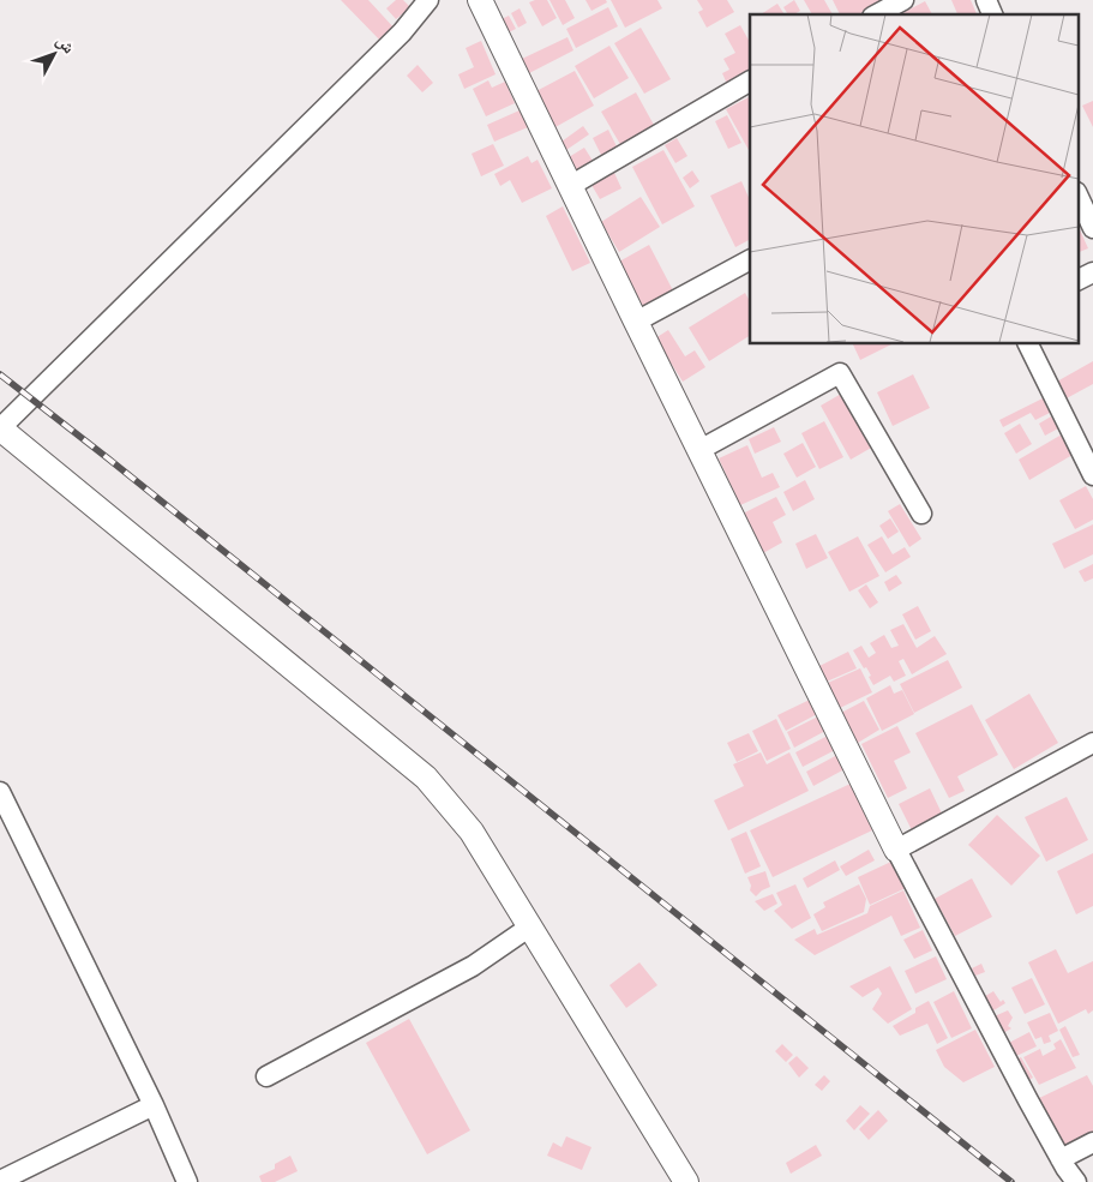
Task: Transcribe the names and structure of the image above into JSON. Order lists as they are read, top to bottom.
{
  "north": "top right"
}
